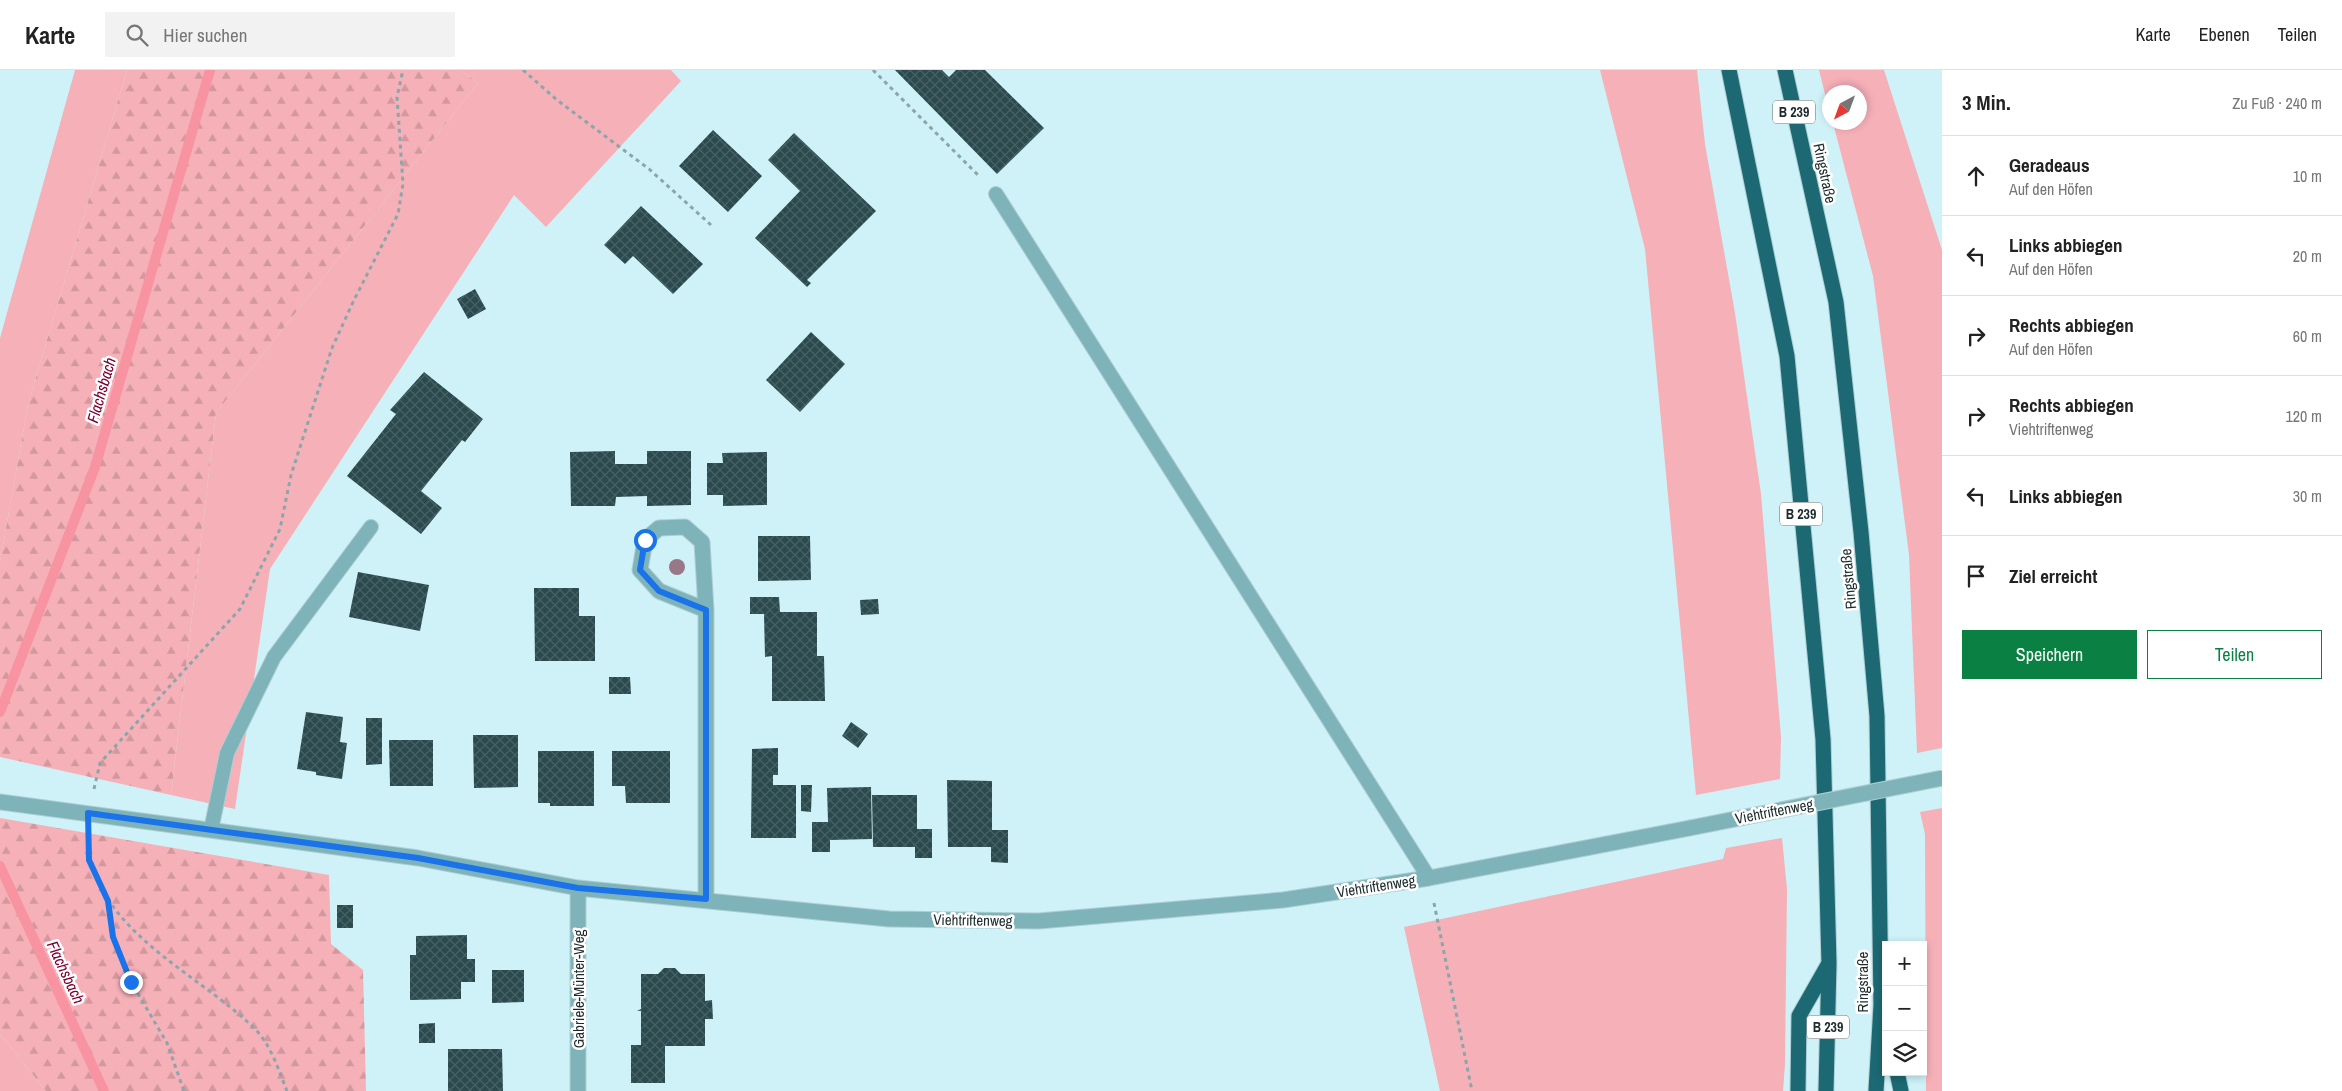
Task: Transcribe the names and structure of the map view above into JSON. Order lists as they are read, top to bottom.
{
  "streets": {
    "highway": ["B 239", "Ringstraße"],
    "street": ["Viehtriftenweg", "Gabriele-Münter-Weg"]
  },
  "crossings": [
    ["Viehtriftenweg", "Gabriele-Münter-Weg"]
  ],
  "water": ["Flachsbach"],
  "north": "bottom left",
  "page": {
    "header": "Karte",
    "search": "Hier suchen",
    "nav": ["Karte", "Ebenen", "Teilen"],
    "heading": ["3 Min.", "Zu Fuß · 240 m"],
    "list": [
      ["Geradeaus", "Auf den Höfen", "10 m"],
      ["Links abbiegen", "Auf den Höfen", "20 m"],
      ["Rechts abbiegen", "Auf den Höfen", "60 m"],
      ["Rechts abbiegen", "Viehtriftenweg", "120 m"],
      ["Links abbiegen", "30 m"],
      "Ziel erreicht"
    ],
    "buttons": ["Speichern", "Teilen"],
    "map_buttons": ["+", "−"]
  }
}
